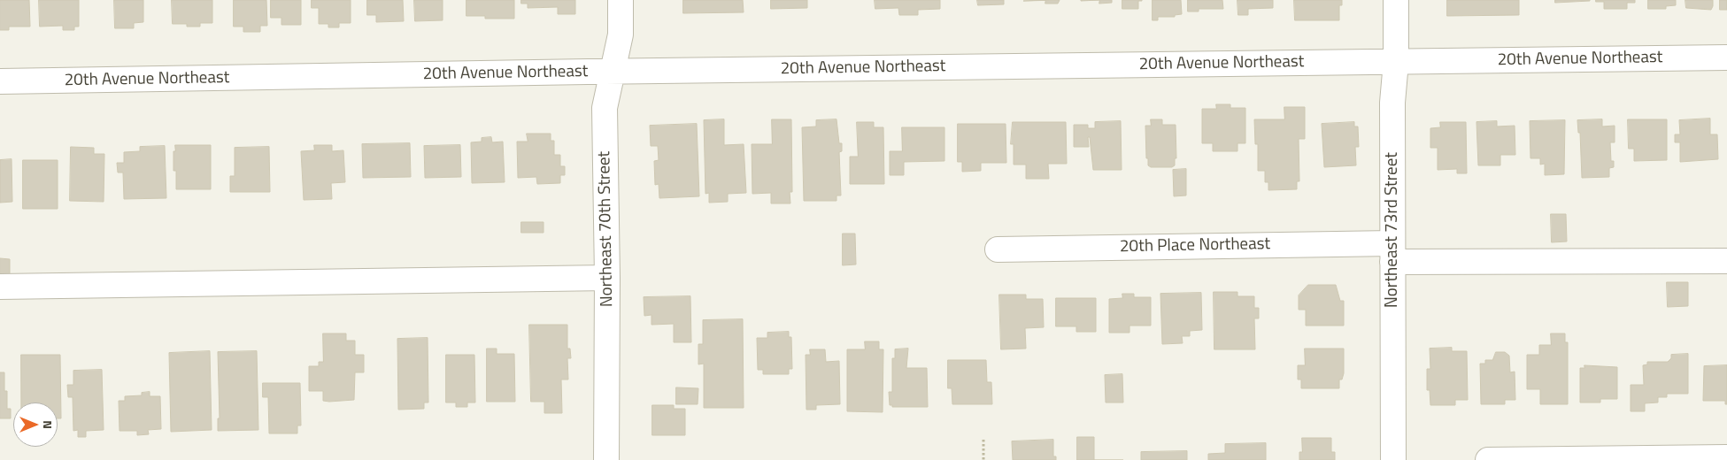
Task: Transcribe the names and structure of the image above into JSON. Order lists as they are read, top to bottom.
{
  "streets": {
    "street": [
      "20th Avenue Northeast",
      "Northeast 70th Street",
      "Northeast 73rd Street",
      "20th Place Northeast"
    ]
  },
  "crossings": [
    ["20th Avenue Northeast", "Northeast 70th Street"],
    ["20th Avenue Northeast", "Northeast 73rd Street"],
    ["Northeast 73rd Street", "20th Place Northeast"]
  ],
  "north": "right"
}
